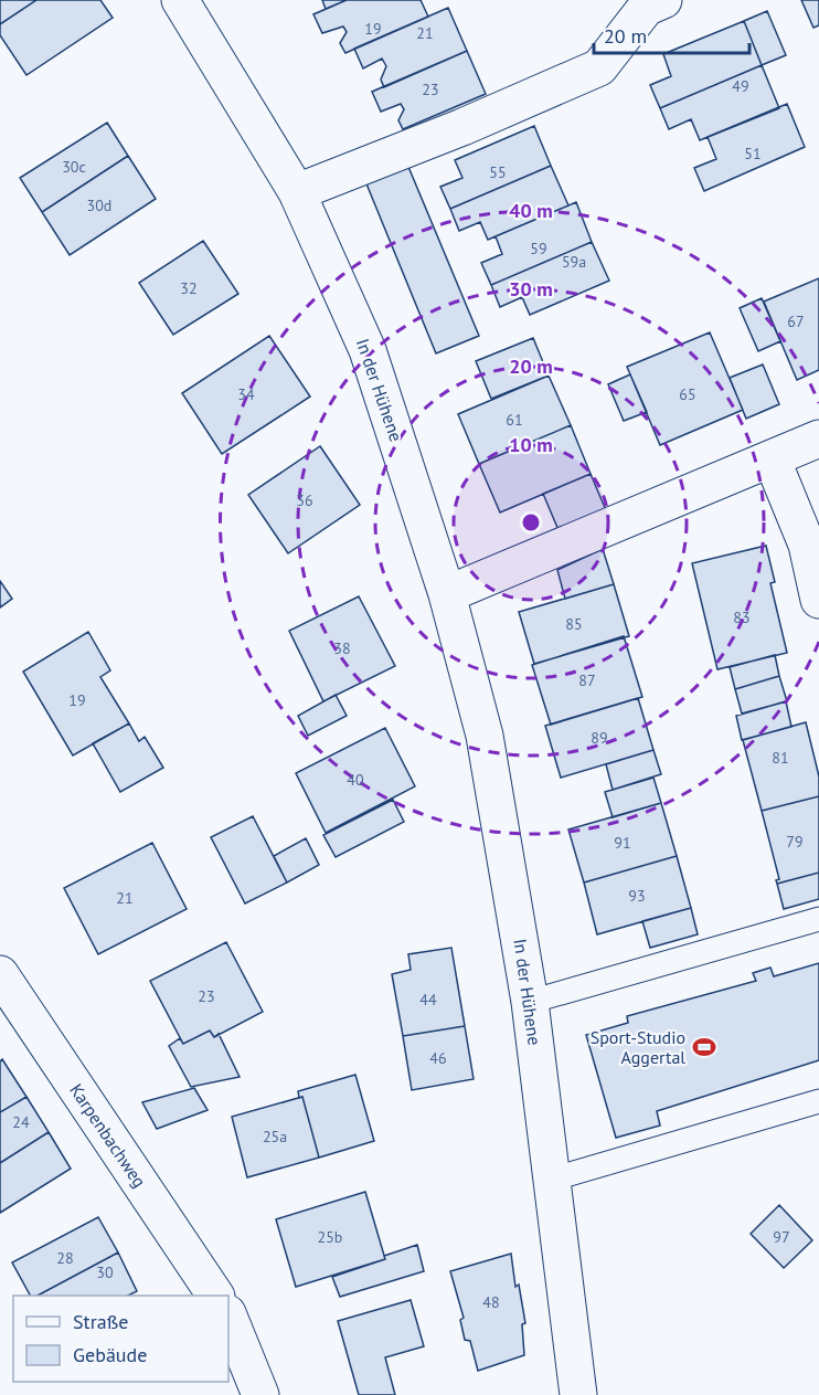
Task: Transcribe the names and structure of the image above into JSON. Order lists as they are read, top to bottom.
{
  "streets": {
    "street": ["In der Hühene", "Karpenbachweg"]
  },
  "places": {
    "sports": ["Sport-Studio Aggertal"]
  },
  "house_numbers": [
    "19",
    "21",
    "49",
    "23",
    "51",
    "30c",
    "55",
    "30d",
    "59",
    "59a",
    "32",
    "67",
    "34",
    "65",
    "61",
    "36",
    "83",
    "85",
    "38",
    "87",
    "19",
    "89",
    "81",
    "40",
    "79",
    "91",
    "93",
    "21",
    "23",
    "44",
    "46",
    "24",
    "25a",
    "25b",
    "97",
    "28",
    "30",
    "48"
  ],
  "legend": ["Straße", "Gebäude"],
  "scale_bar": "20 m",
  "rings": [
    "40 m",
    "30 m",
    "20 m",
    "10 m"
  ]
}
